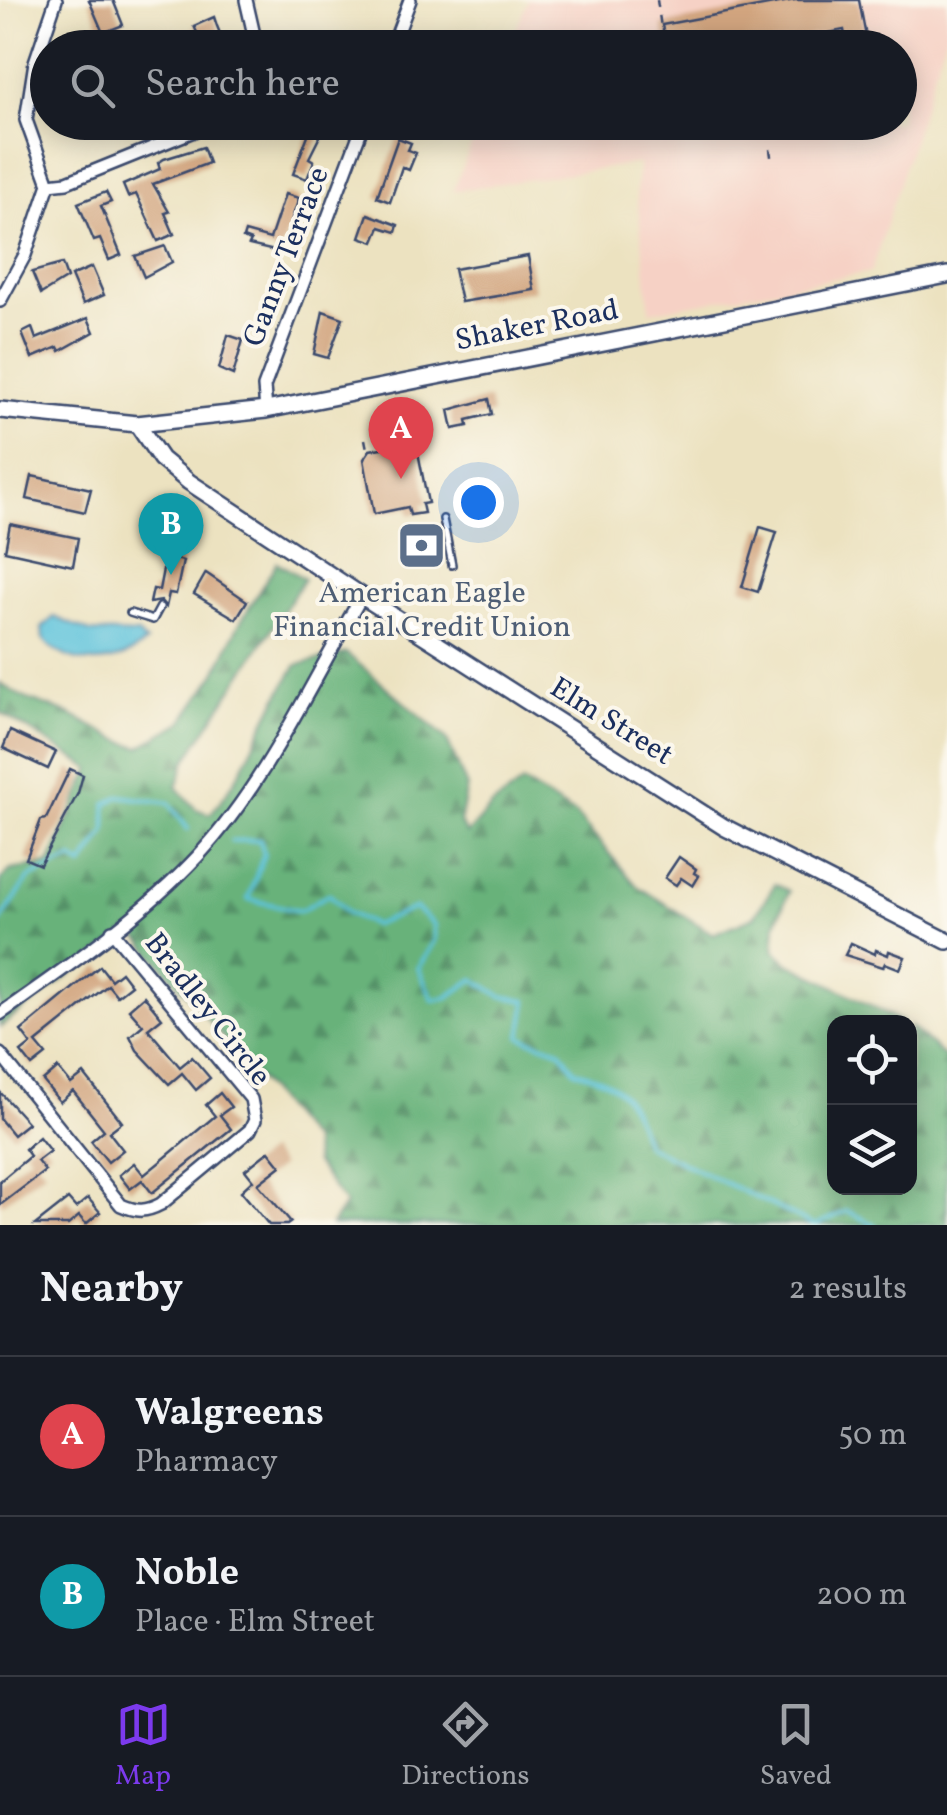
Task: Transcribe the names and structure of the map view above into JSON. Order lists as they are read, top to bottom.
{
  "streets": {
    "street": [
      "Ganny Terrace",
      "Shaker Road",
      "Elm Street",
      "Bradley Circle"
    ]
  },
  "crossings": [
    ["Ganny Terrace", "Shaker Road"],
    ["Shaker Road", "Elm Street"],
    ["Elm Street", "Bradley Circle"]
  ],
  "places": {
    "bank": ["American Eagle Financial Credit Union"]
  },
  "page": {
    "search": "Search here",
    "pins": ["A", "B"],
    "heading": ["Nearby", "2 results"],
    "list": [
      {
        "mark": "A",
        "name": "Walgreens",
        "note": "Pharmacy",
        "value": "50 m"
      },
      {
        "mark": "B",
        "name": "Noble",
        "note": "Place · Elm Street",
        "value": "200 m"
      }
    ],
    "nav": ["Map", "Directions", "Saved"]
  }
}
